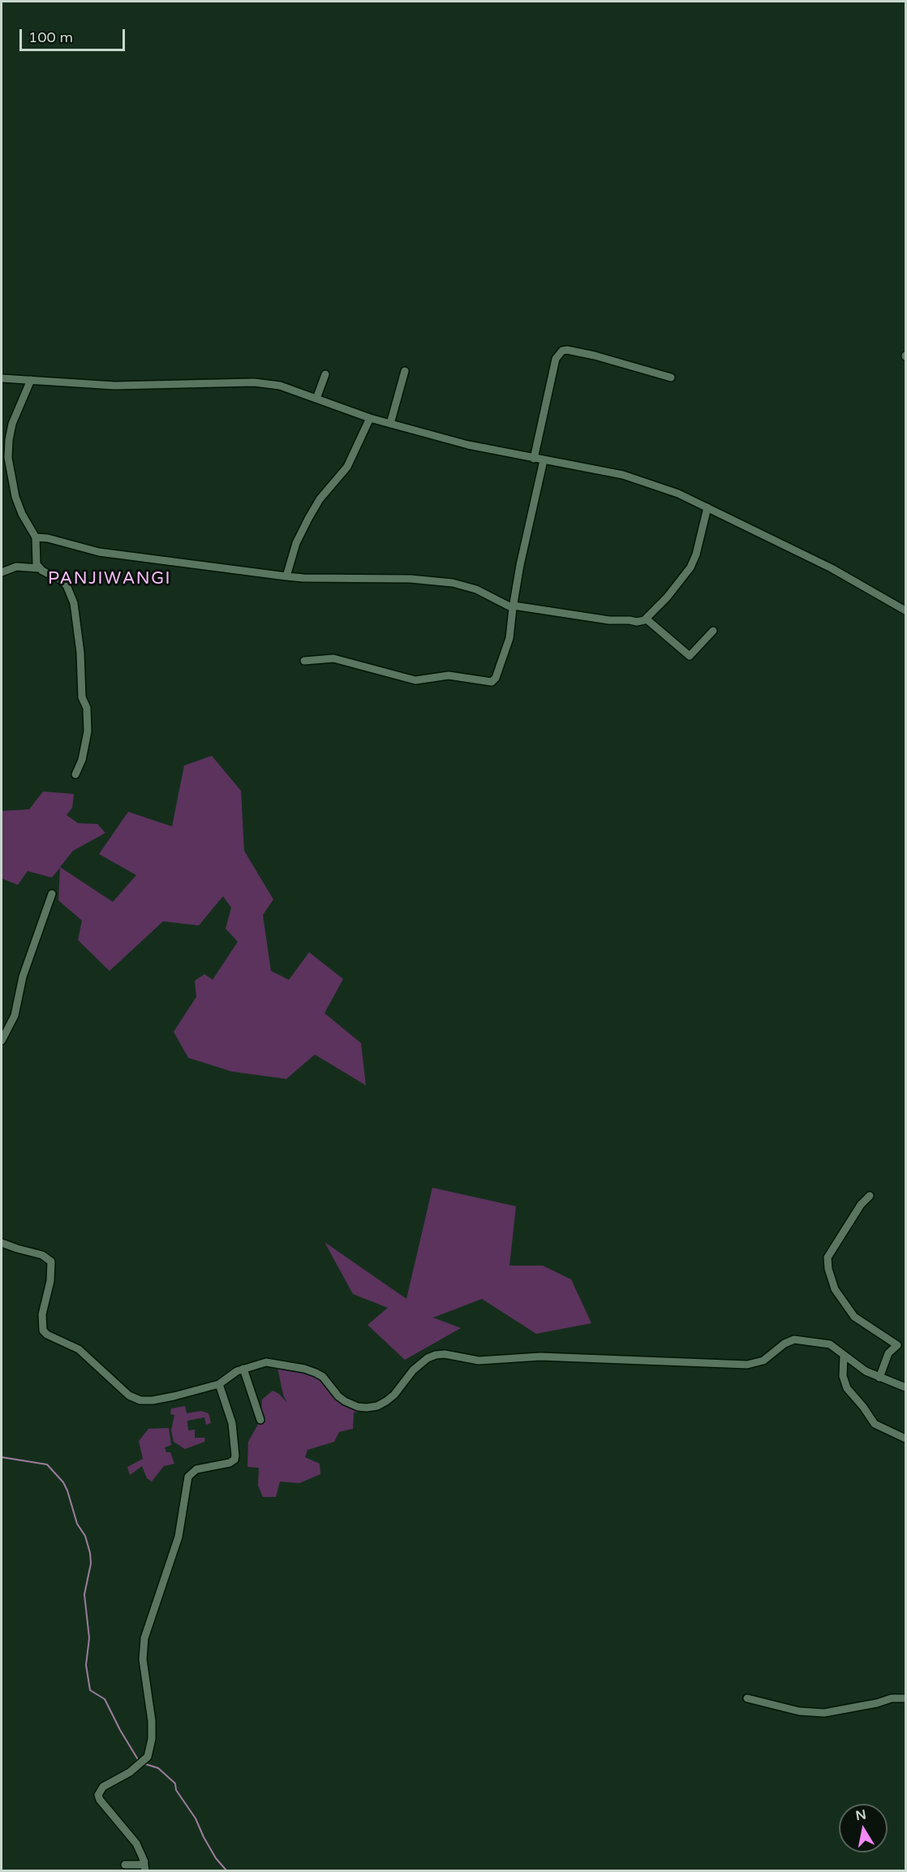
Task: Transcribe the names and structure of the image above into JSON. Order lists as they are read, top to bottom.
{
  "districts": ["PANJIWANGI"],
  "scale_bar": "100 m",
  "north": "top"
}
